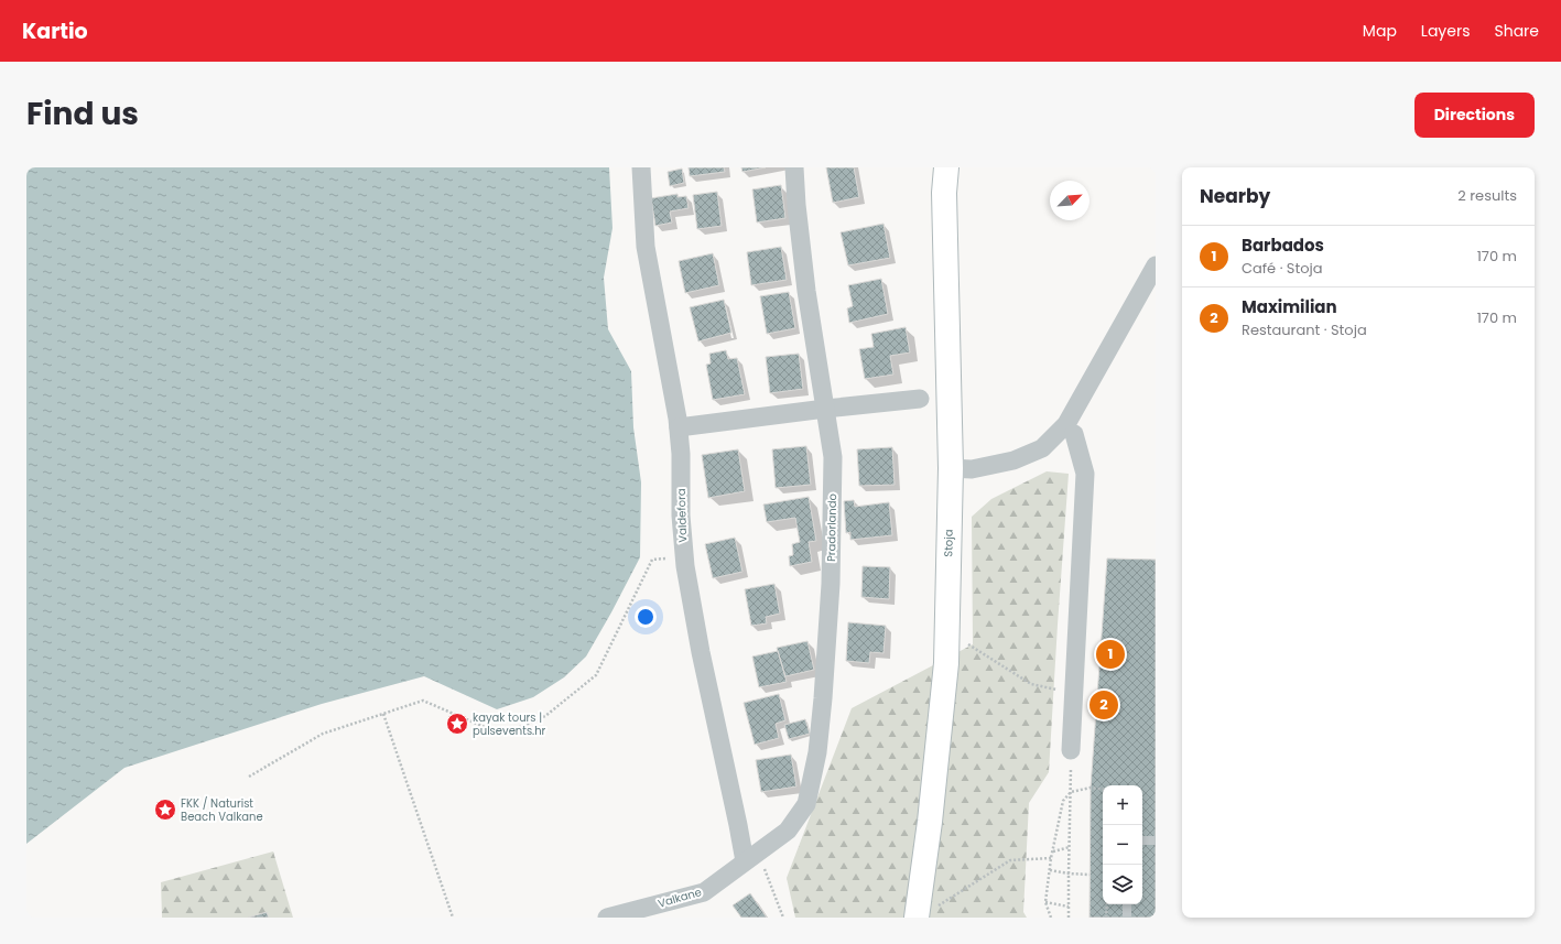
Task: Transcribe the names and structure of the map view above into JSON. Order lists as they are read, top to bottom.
{
  "streets": {
    "main road": ["Stoja"],
    "street": ["Valdefora", "Pradorlando", "Valkane"]
  },
  "crossings": [
    ["Valdefora", "Pradorlando"],
    ["Valdefora", "Valkane"],
    ["Pradorlando", "Valkane"]
  ],
  "places": {
    "place": ["kayak tours | pulsevents.hr", "FKK / Naturist Beach Valkane"]
  },
  "north": "top right",
  "page": {
    "header": "Kartio",
    "nav": ["Map", "Layers", "Share"],
    "title": "Find us",
    "buttons": "Directions",
    "heading": ["Nearby", "2 results"],
    "list": [
      {
        "mark": "1",
        "name": "Barbados",
        "note": "Café · Stoja",
        "value": "170 m"
      },
      {
        "mark": "2",
        "name": "Maximilian",
        "note": "Restaurant · Stoja",
        "value": "170 m"
      }
    ],
    "pins": ["1", "2"],
    "map_buttons": ["+", "−"]
  }
}
